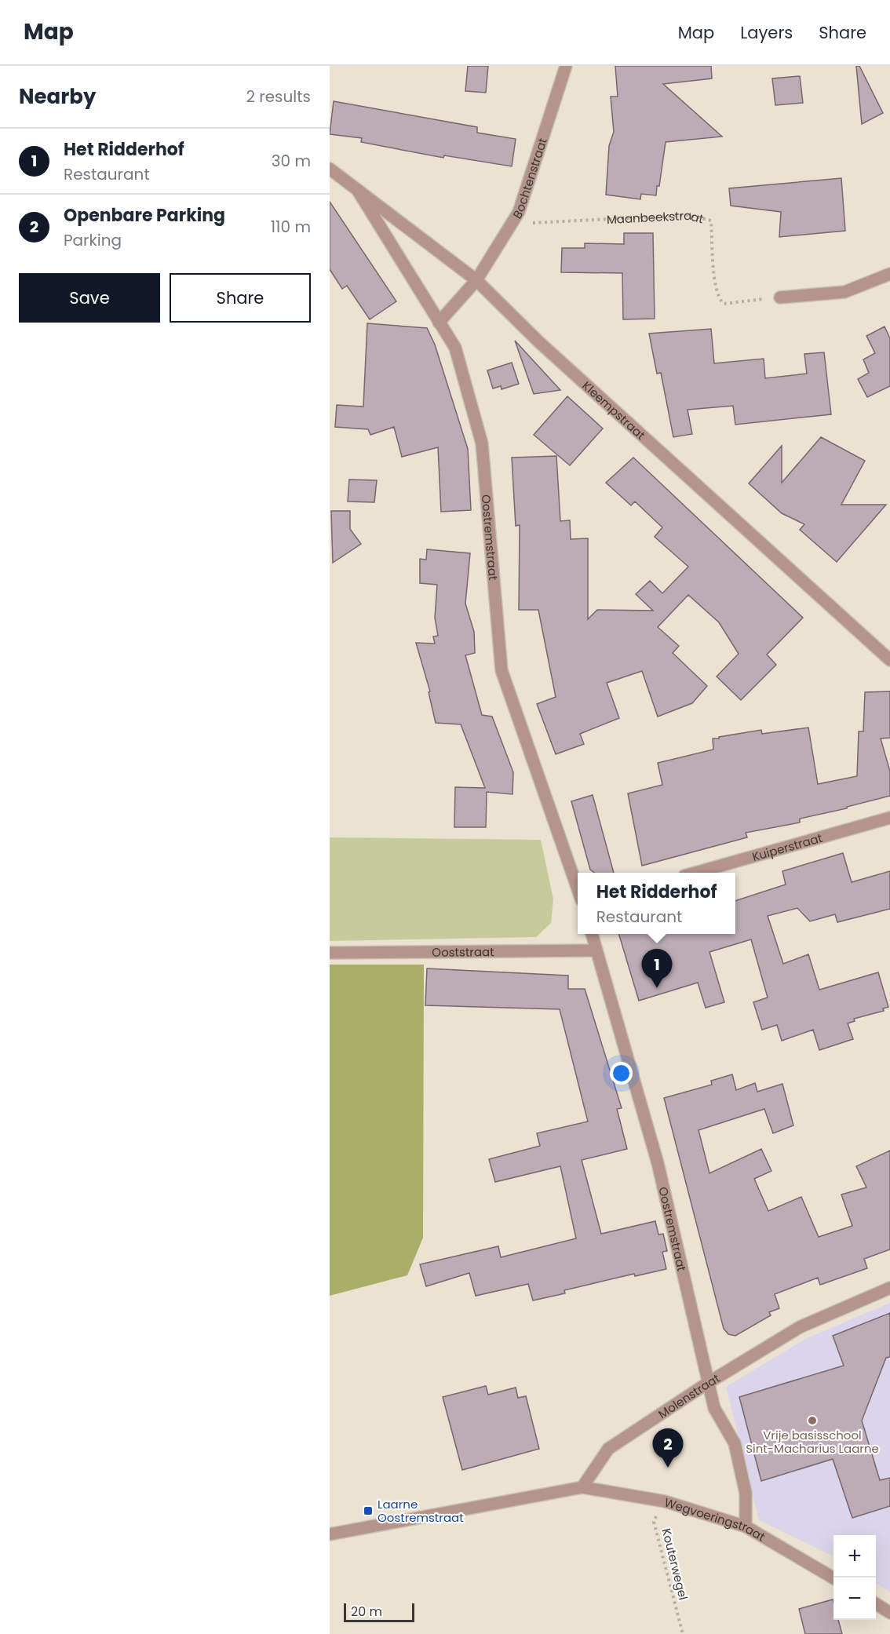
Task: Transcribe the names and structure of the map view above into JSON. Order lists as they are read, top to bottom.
{
  "streets": {
    "street": [
      "Bochtenstraat",
      "Kleempstraat",
      "Oostremstraat",
      "Kuiperstraat",
      "Ooststraat",
      "Molenstraat",
      "Wegvoeringstraat"
    ],
    "path": ["Maanbeekstraat", "Kouterwegel"]
  },
  "crossings": [
    ["Bochtenstraat", "Maanbeekstraat"],
    ["Bochtenstraat", "Kleempstraat"],
    ["Bochtenstraat", "Oostremstraat"],
    ["Kleempstraat", "Oostremstraat"],
    ["Oostremstraat", "Ooststraat"],
    ["Oostremstraat", "Molenstraat"],
    ["Oostremstraat", "Wegvoeringstraat"],
    ["Molenstraat", "Wegvoeringstraat"],
    ["Wegvoeringstraat", "Kouterwegel"]
  ],
  "places": {
    "other": ["Vrije basisschool Sint-Macharius Laarne"],
    "transit": ["Laarne Oostremstraat"]
  },
  "scale_bar": "20 m",
  "page": {
    "header": "Map",
    "nav": ["Map", "Layers", "Share"],
    "heading": ["Nearby", "2 results"],
    "list": [
      {
        "mark": "1",
        "name": "Het Ridderhof",
        "note": "Restaurant",
        "value": "30 m"
      },
      {
        "mark": "2",
        "name": "Openbare Parking",
        "note": "Parking",
        "value": "110 m"
      }
    ],
    "buttons": ["Save", "Share"],
    "popup": ["Het Ridderhof", "Restaurant"],
    "pins": ["1", "2"],
    "map_buttons": ["+", "−"],
    "scale": "20 m"
  }
}
